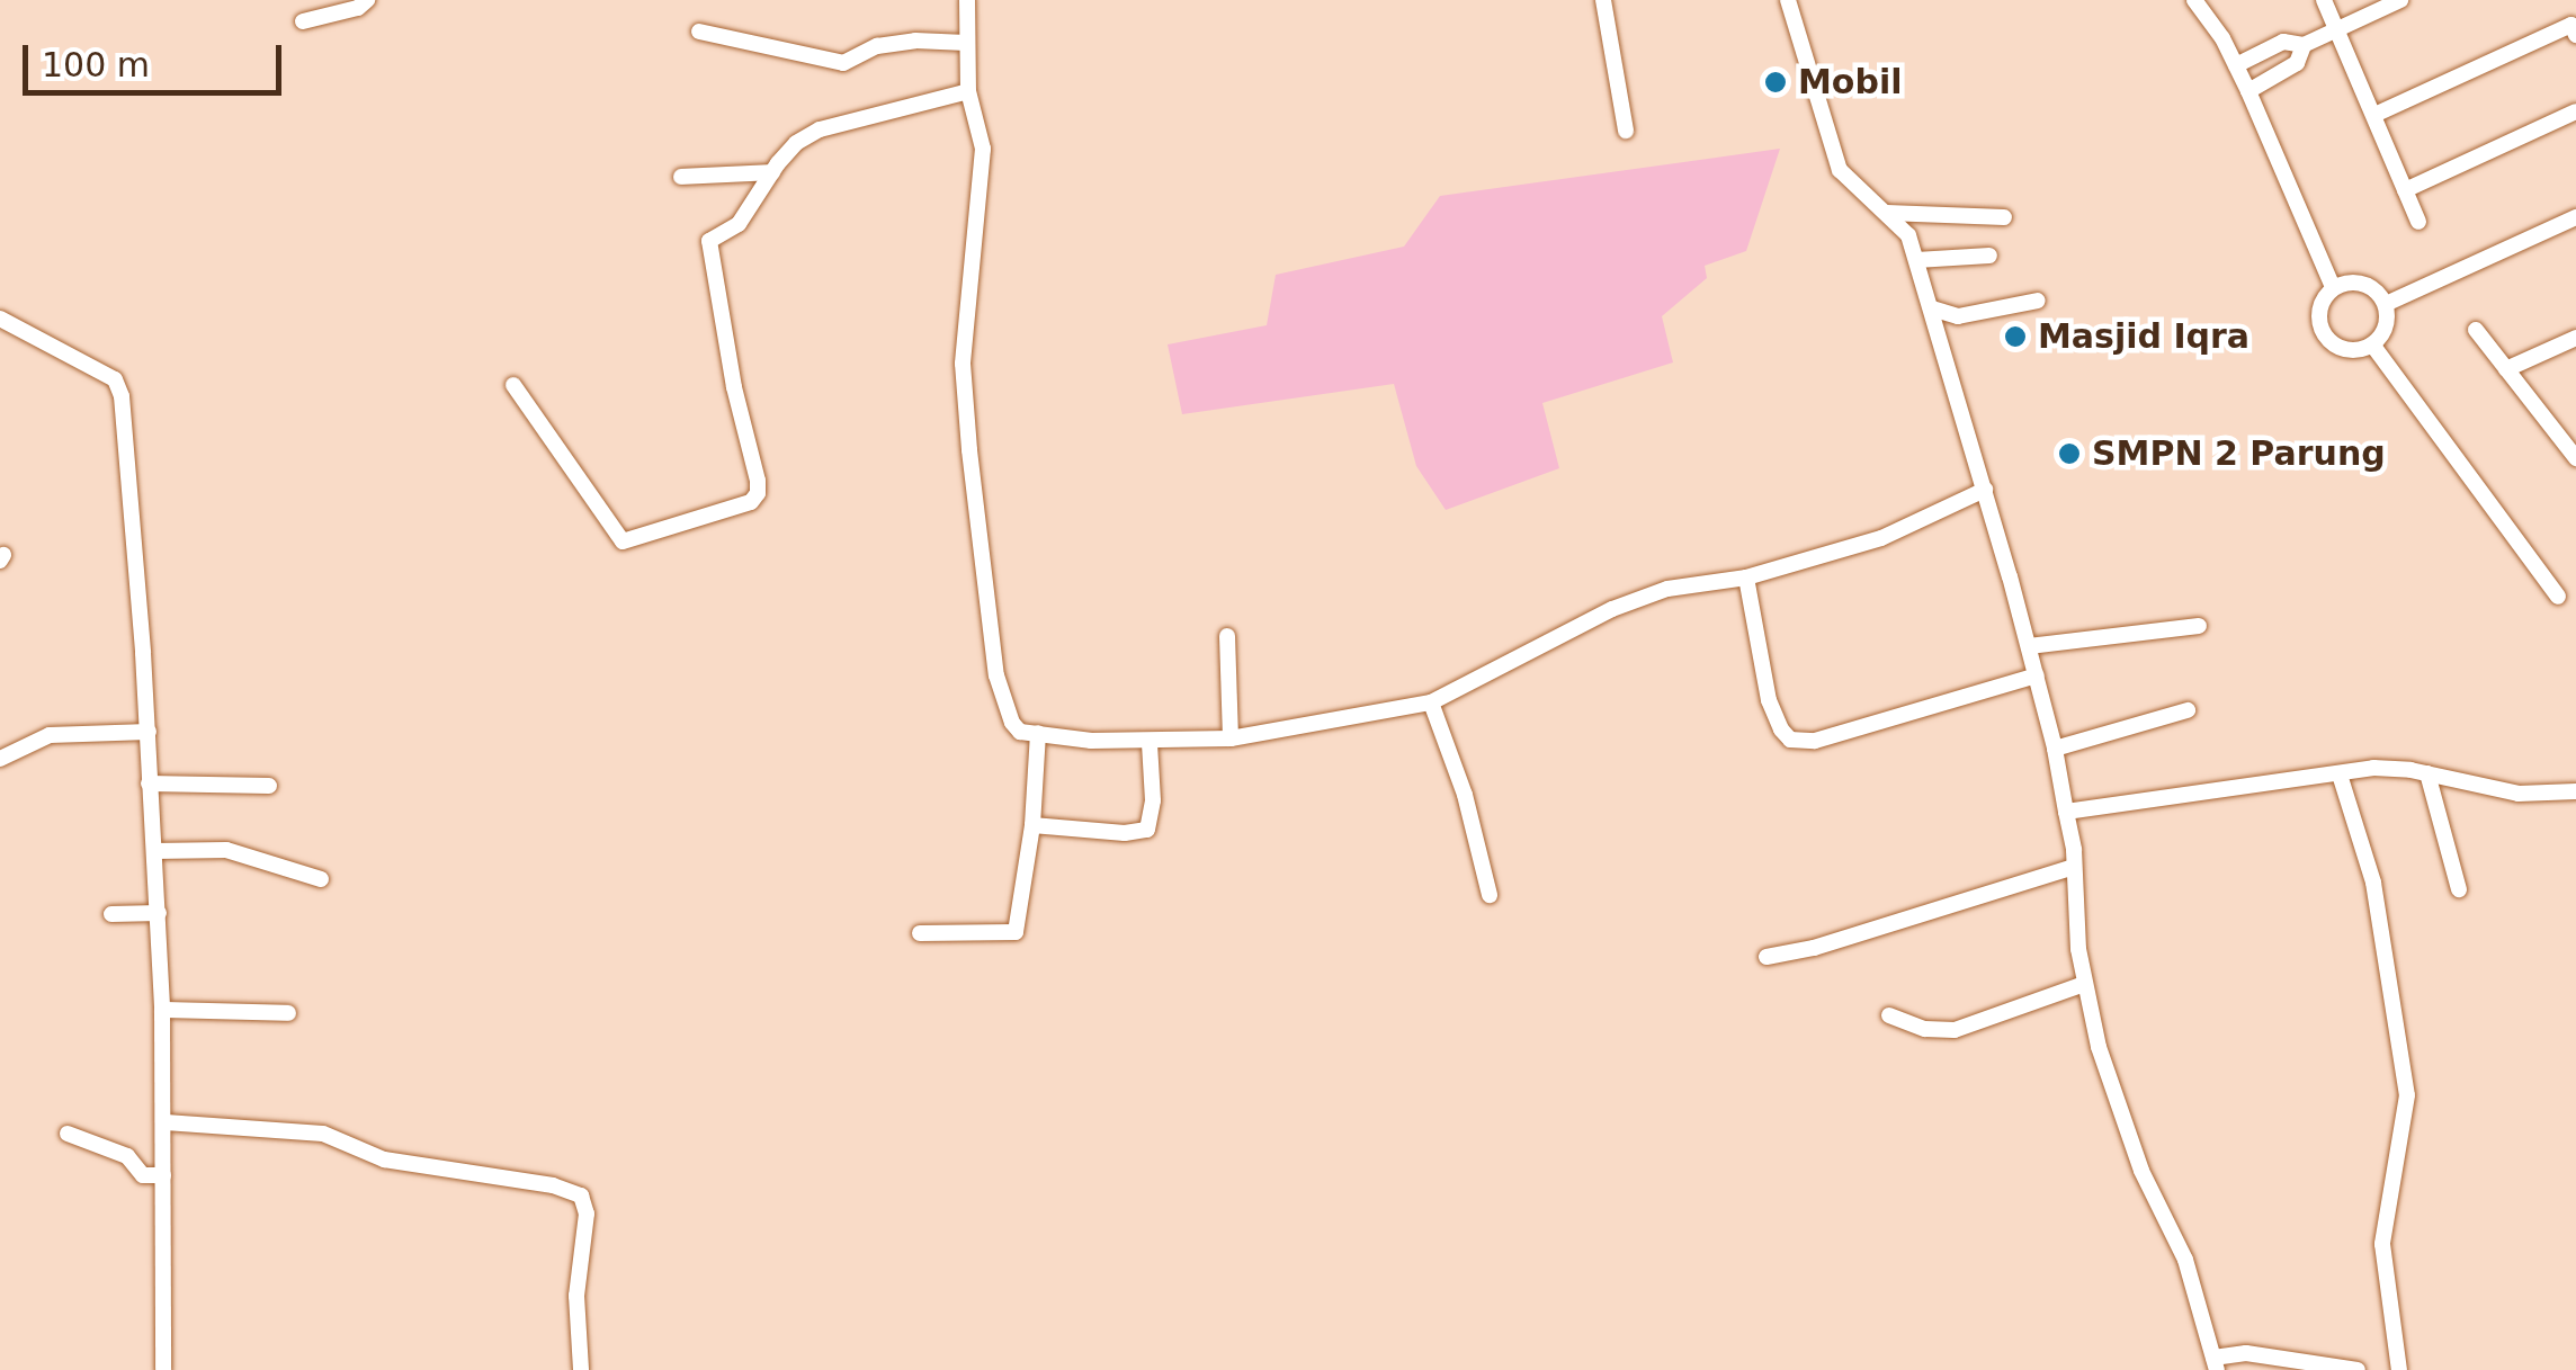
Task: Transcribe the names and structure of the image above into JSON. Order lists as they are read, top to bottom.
{
  "places": ["Mobil", "Masjid Iqra", "SMPN 2 Parung"],
  "scale_bar": "100 m"
}
